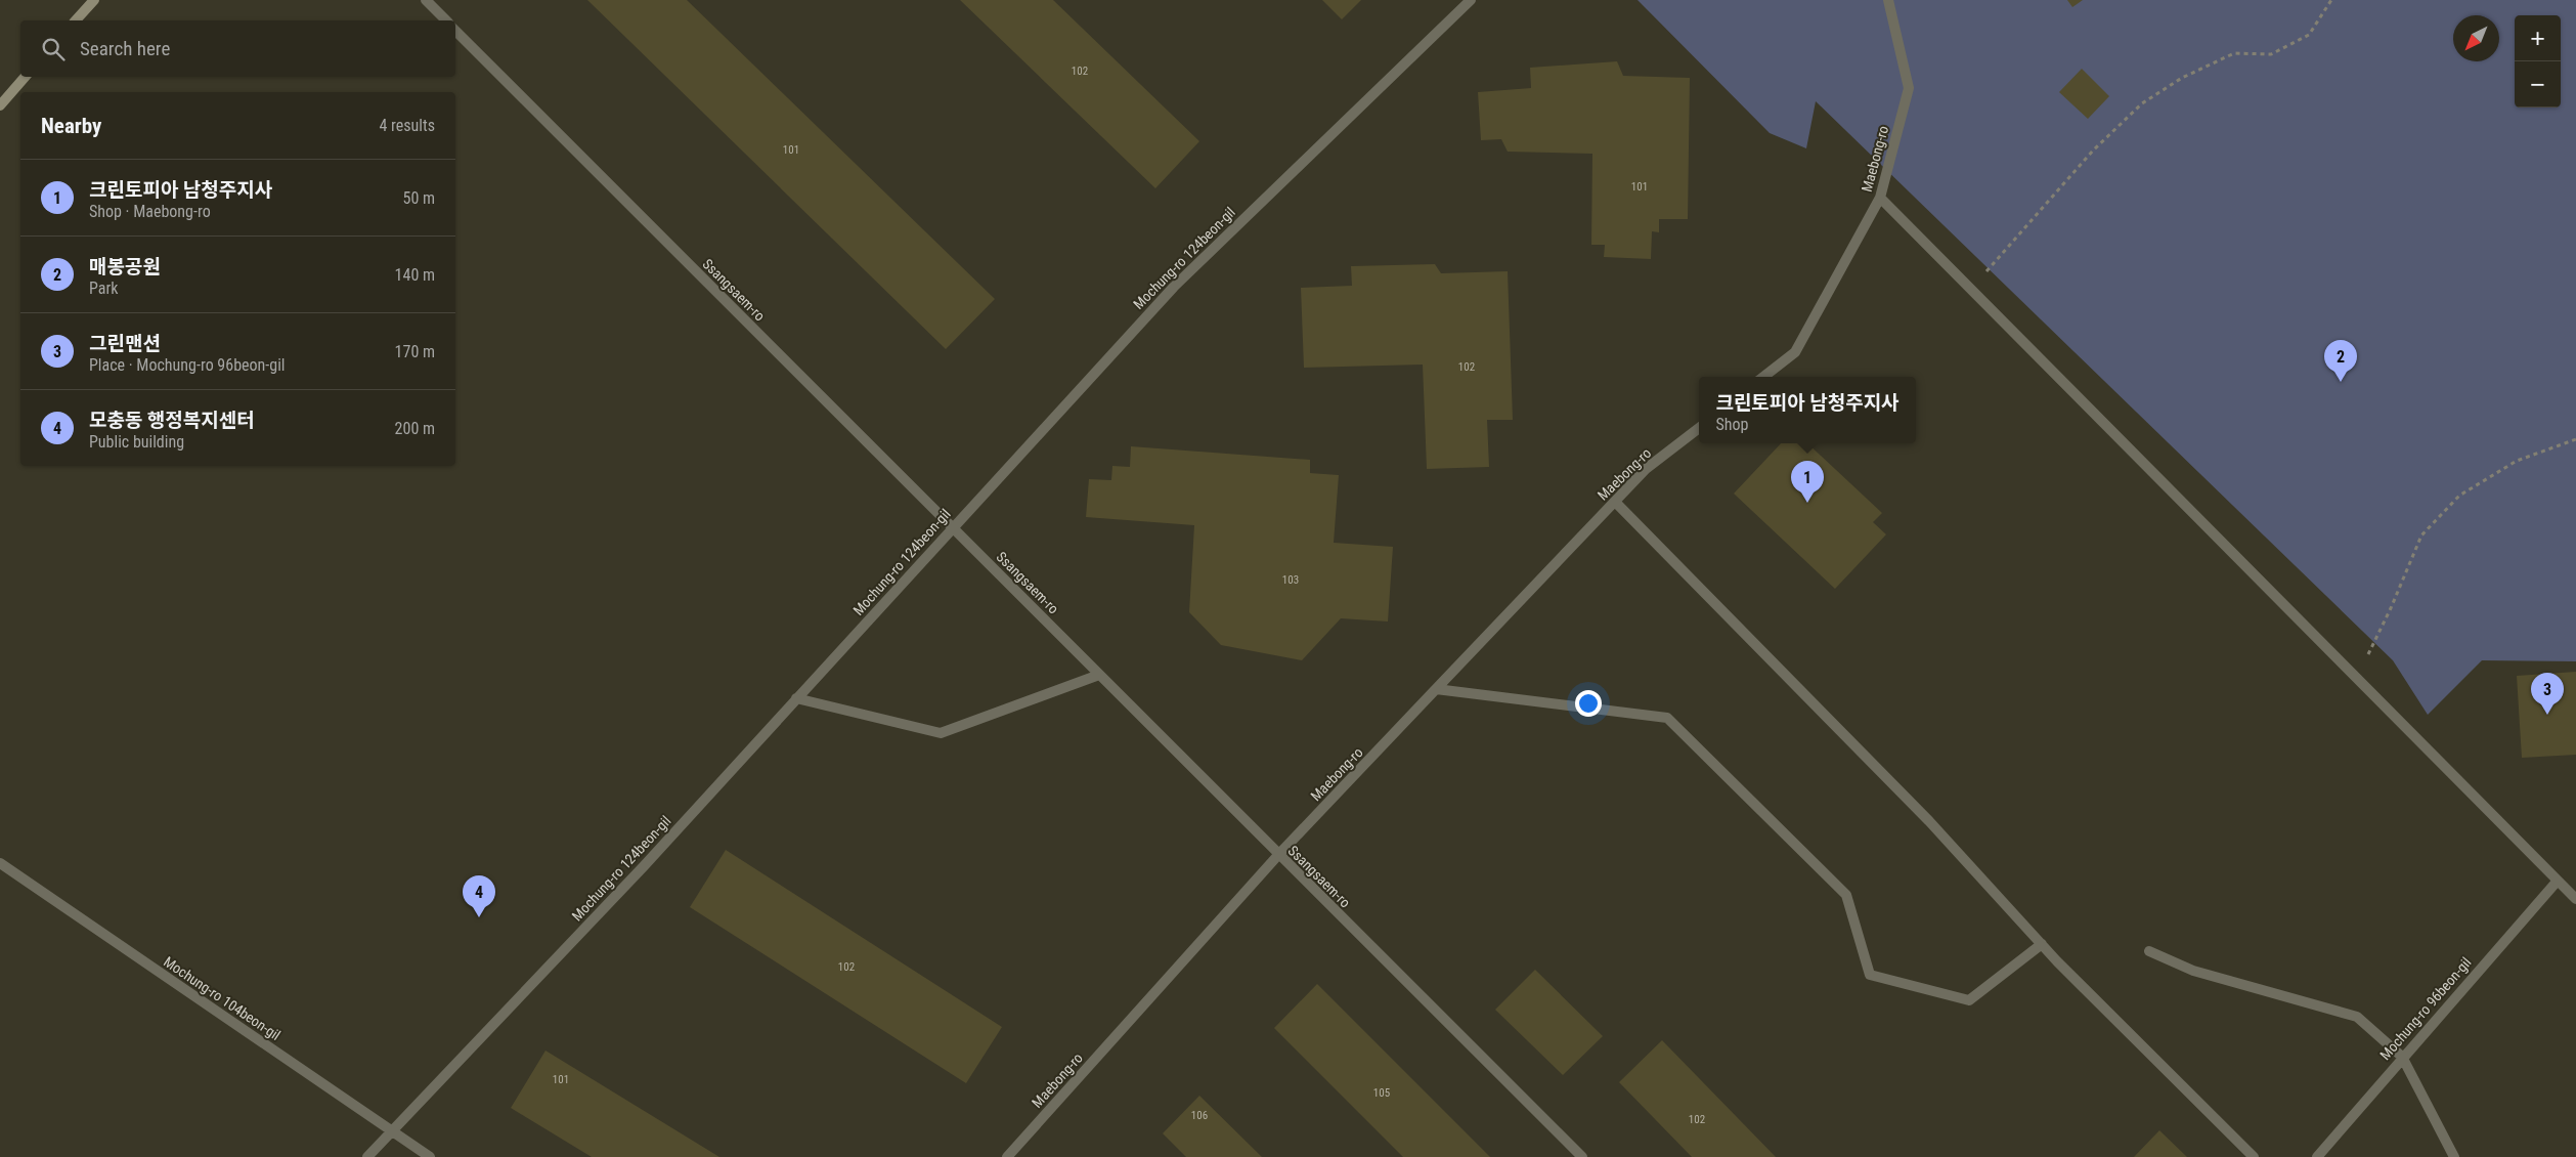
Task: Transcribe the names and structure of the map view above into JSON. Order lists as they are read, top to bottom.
{
  "streets": {
    "street": [
      "Maebong-ro",
      "Mochung-ro 124beon-gil",
      "Ssangsaem-ro",
      "Mochung-ro 104beon-gil",
      "Mochung-ro 96beon-gil"
    ]
  },
  "crossings": [
    ["Maebong-ro", "Ssangsaem-ro"],
    ["Mochung-ro 124beon-gil", "Ssangsaem-ro"],
    ["Mochung-ro 124beon-gil", "Mochung-ro 104beon-gil"]
  ],
  "house_numbers": [
    "102",
    "101",
    "101",
    "102",
    "103",
    "102",
    "101",
    "105",
    "106",
    "102"
  ],
  "north": "bottom left",
  "page": {
    "map_buttons": ["+", "−"],
    "search": "Search here",
    "heading": ["Nearby", "4 results"],
    "list": [
      {
        "mark": "1",
        "name": "크린토피아 남청주지사",
        "note": "Shop · Maebong-ro",
        "value": "50 m"
      },
      {
        "mark": "2",
        "name": "매봉공원",
        "note": "Park",
        "value": "140 m"
      },
      {
        "mark": "3",
        "name": "그린맨션",
        "note": "Place · Mochung-ro 96beon-gil",
        "value": "170 m"
      },
      {
        "mark": "4",
        "name": "모충동 행정복지센터",
        "note": "Public building",
        "value": "200 m"
      }
    ],
    "pins": [
      "2",
      "1",
      "3",
      "4"
    ],
    "popup": ["크린토피아 남청주지사", "Shop"]
  }
}
